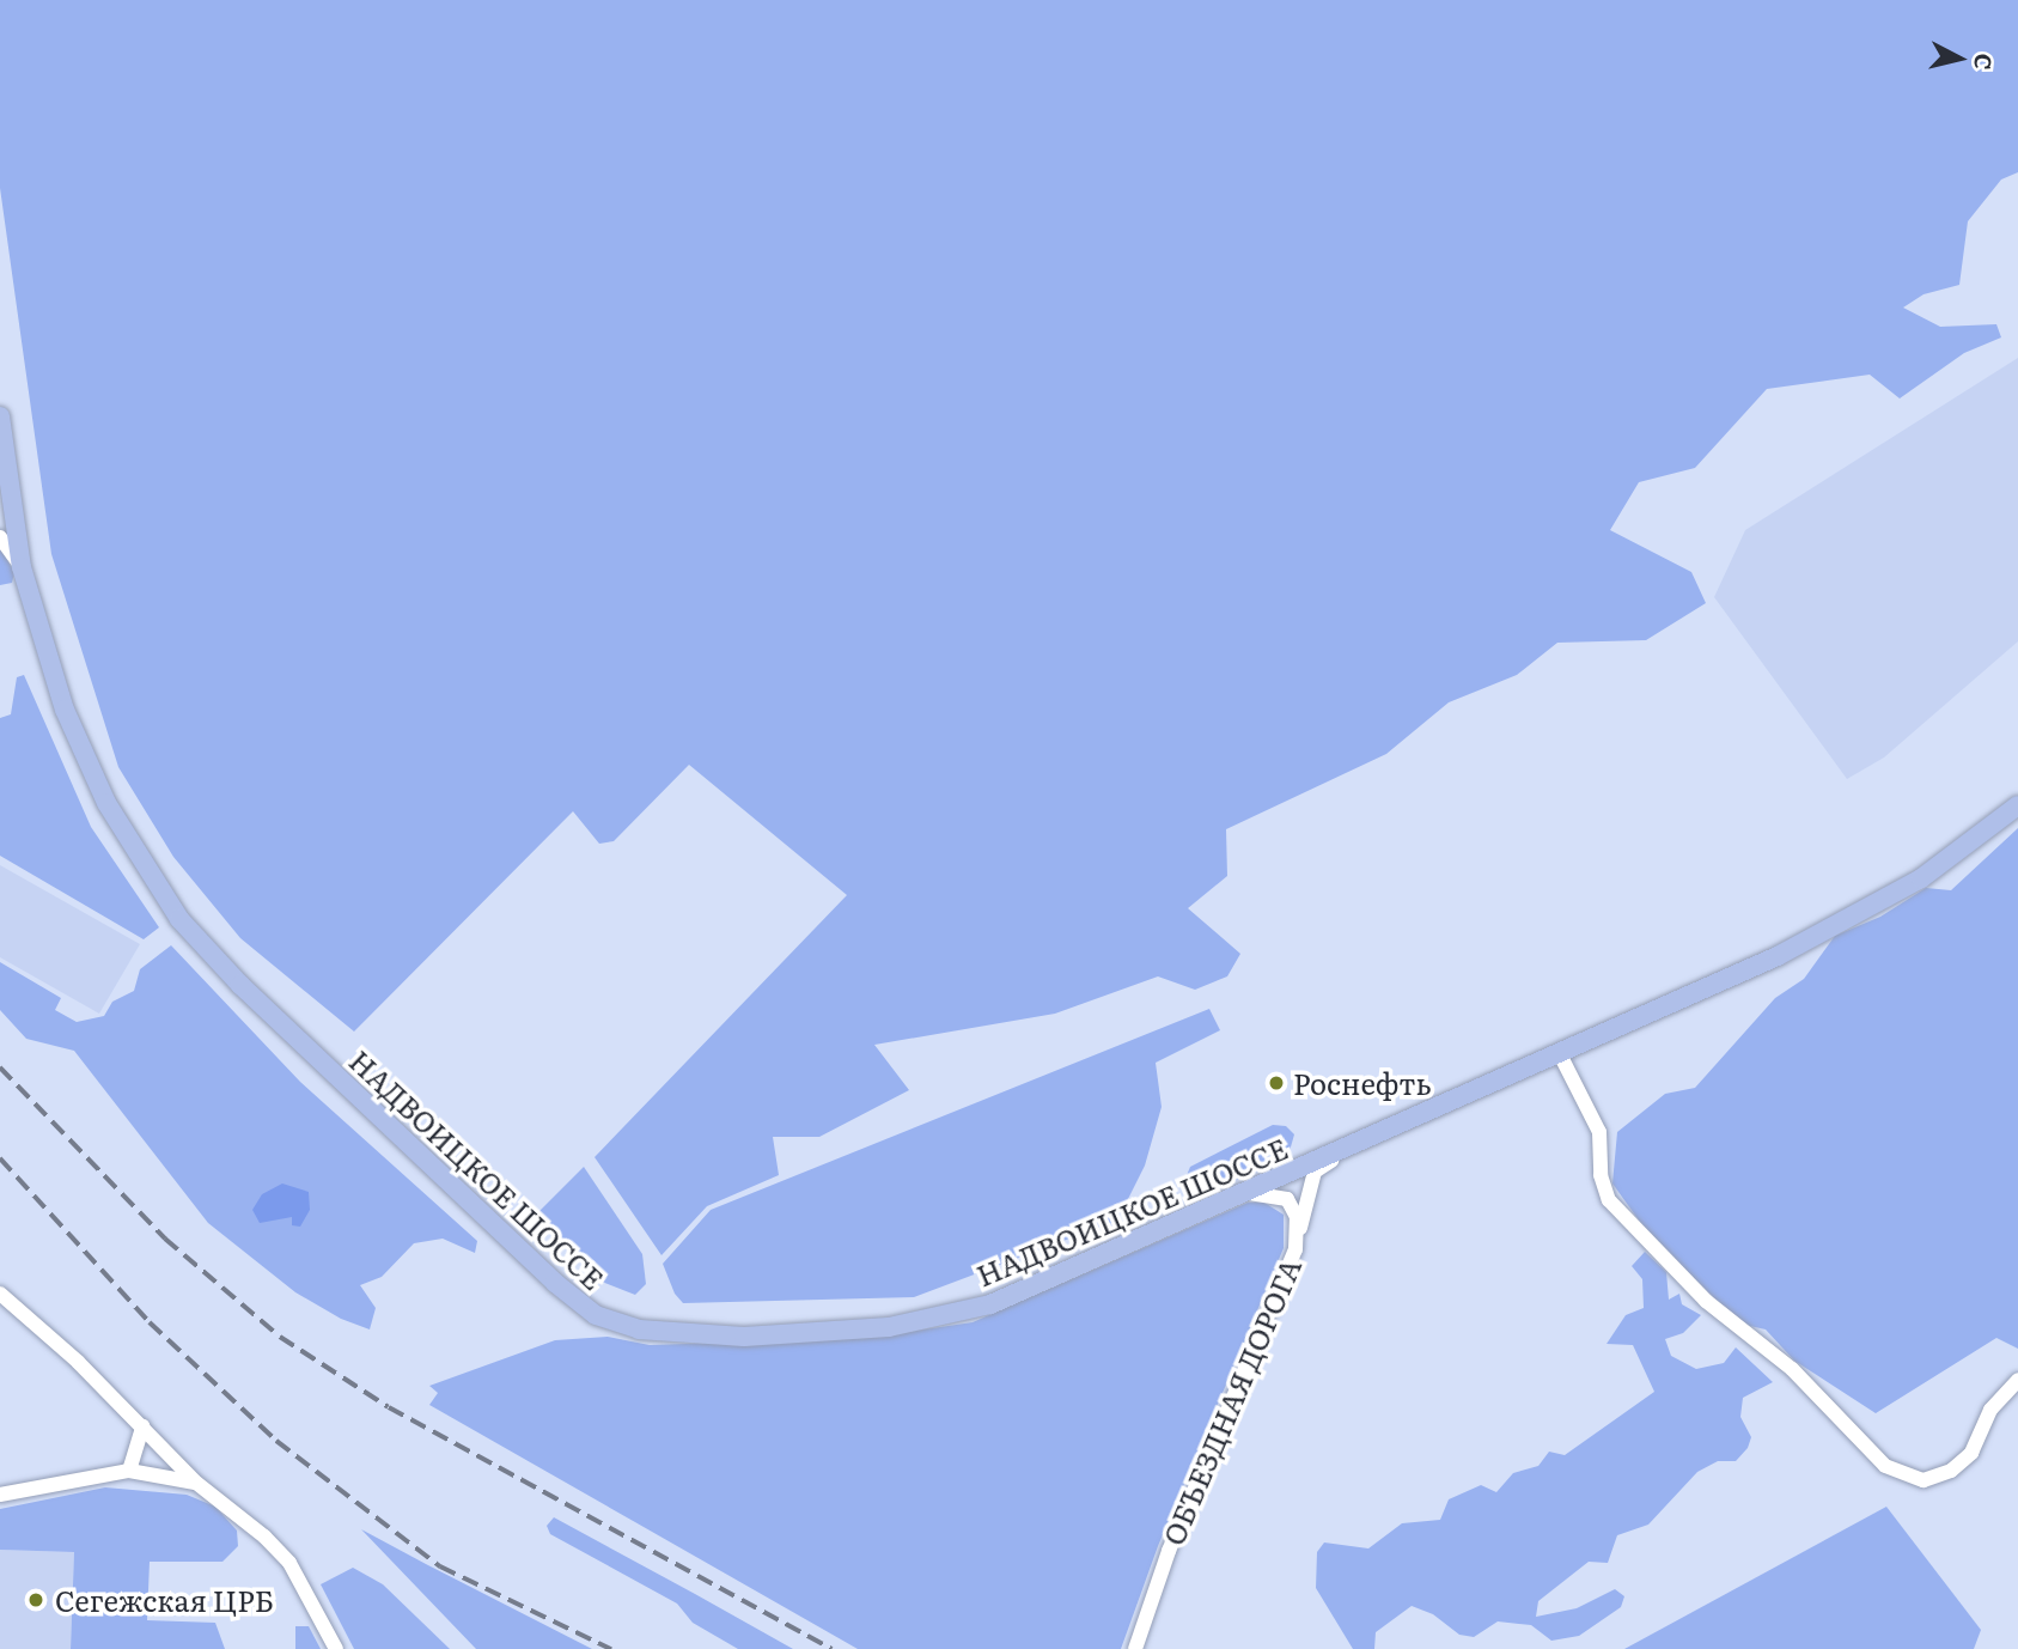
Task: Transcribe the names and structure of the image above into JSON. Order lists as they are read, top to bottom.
{
  "streets": {
    "main road": ["НАДВОИЦКОЕ ШОССЕ"],
    "street": ["ОБЪЕЗДНАЯ ДОРОГА"]
  },
  "crossings": [
    ["НАДВОИЦКОЕ ШОССЕ", "ОБЪЕЗДНАЯ ДОРОГА"]
  ],
  "places": ["Роснефть", "Сегежская ЦРБ"],
  "north": "right"
}
